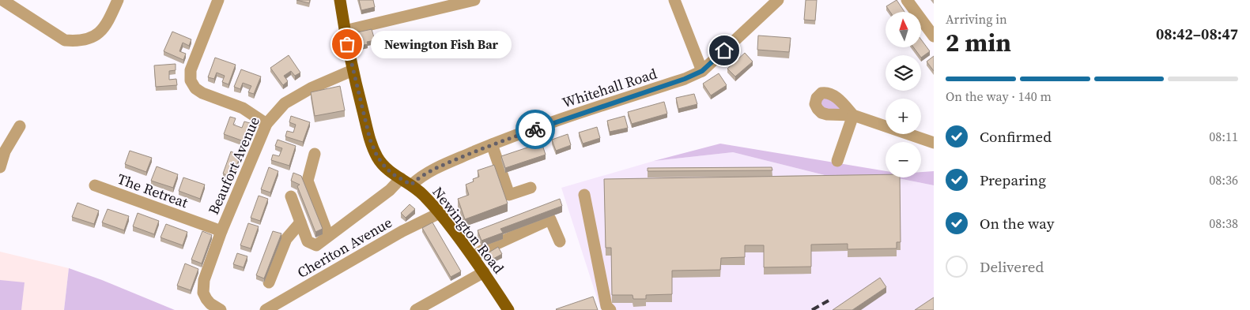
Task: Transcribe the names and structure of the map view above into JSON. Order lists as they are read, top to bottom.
{
  "streets": {
    "main road": ["Newington Road"],
    "street": [
      "Whitehall Road",
      "Beaufort Avenue",
      "The Retreat",
      "Cheriton Avenue"
    ]
  },
  "crossings": [
    ["Whitehall Road", "Newington Road"],
    ["Beaufort Avenue", "The Retreat"],
    ["Beaufort Avenue", "Newington Road"],
    ["Newington Road", "Cheriton Avenue"]
  ],
  "places": ["Newington Fish Bar"],
  "north": "top",
  "page": {
    "heading": ["2 min", "Arriving in", "08:42–08:47"],
    "map_buttons": ["+", "−"],
    "bubble": "Newington Fish Bar",
    "bar": "On the way · 140 m",
    "list": [
      ["Confirmed", "08:11"],
      ["Preparing", "08:36"],
      ["On the way", "08:38"],
      "Delivered"
    ]
  }
}
